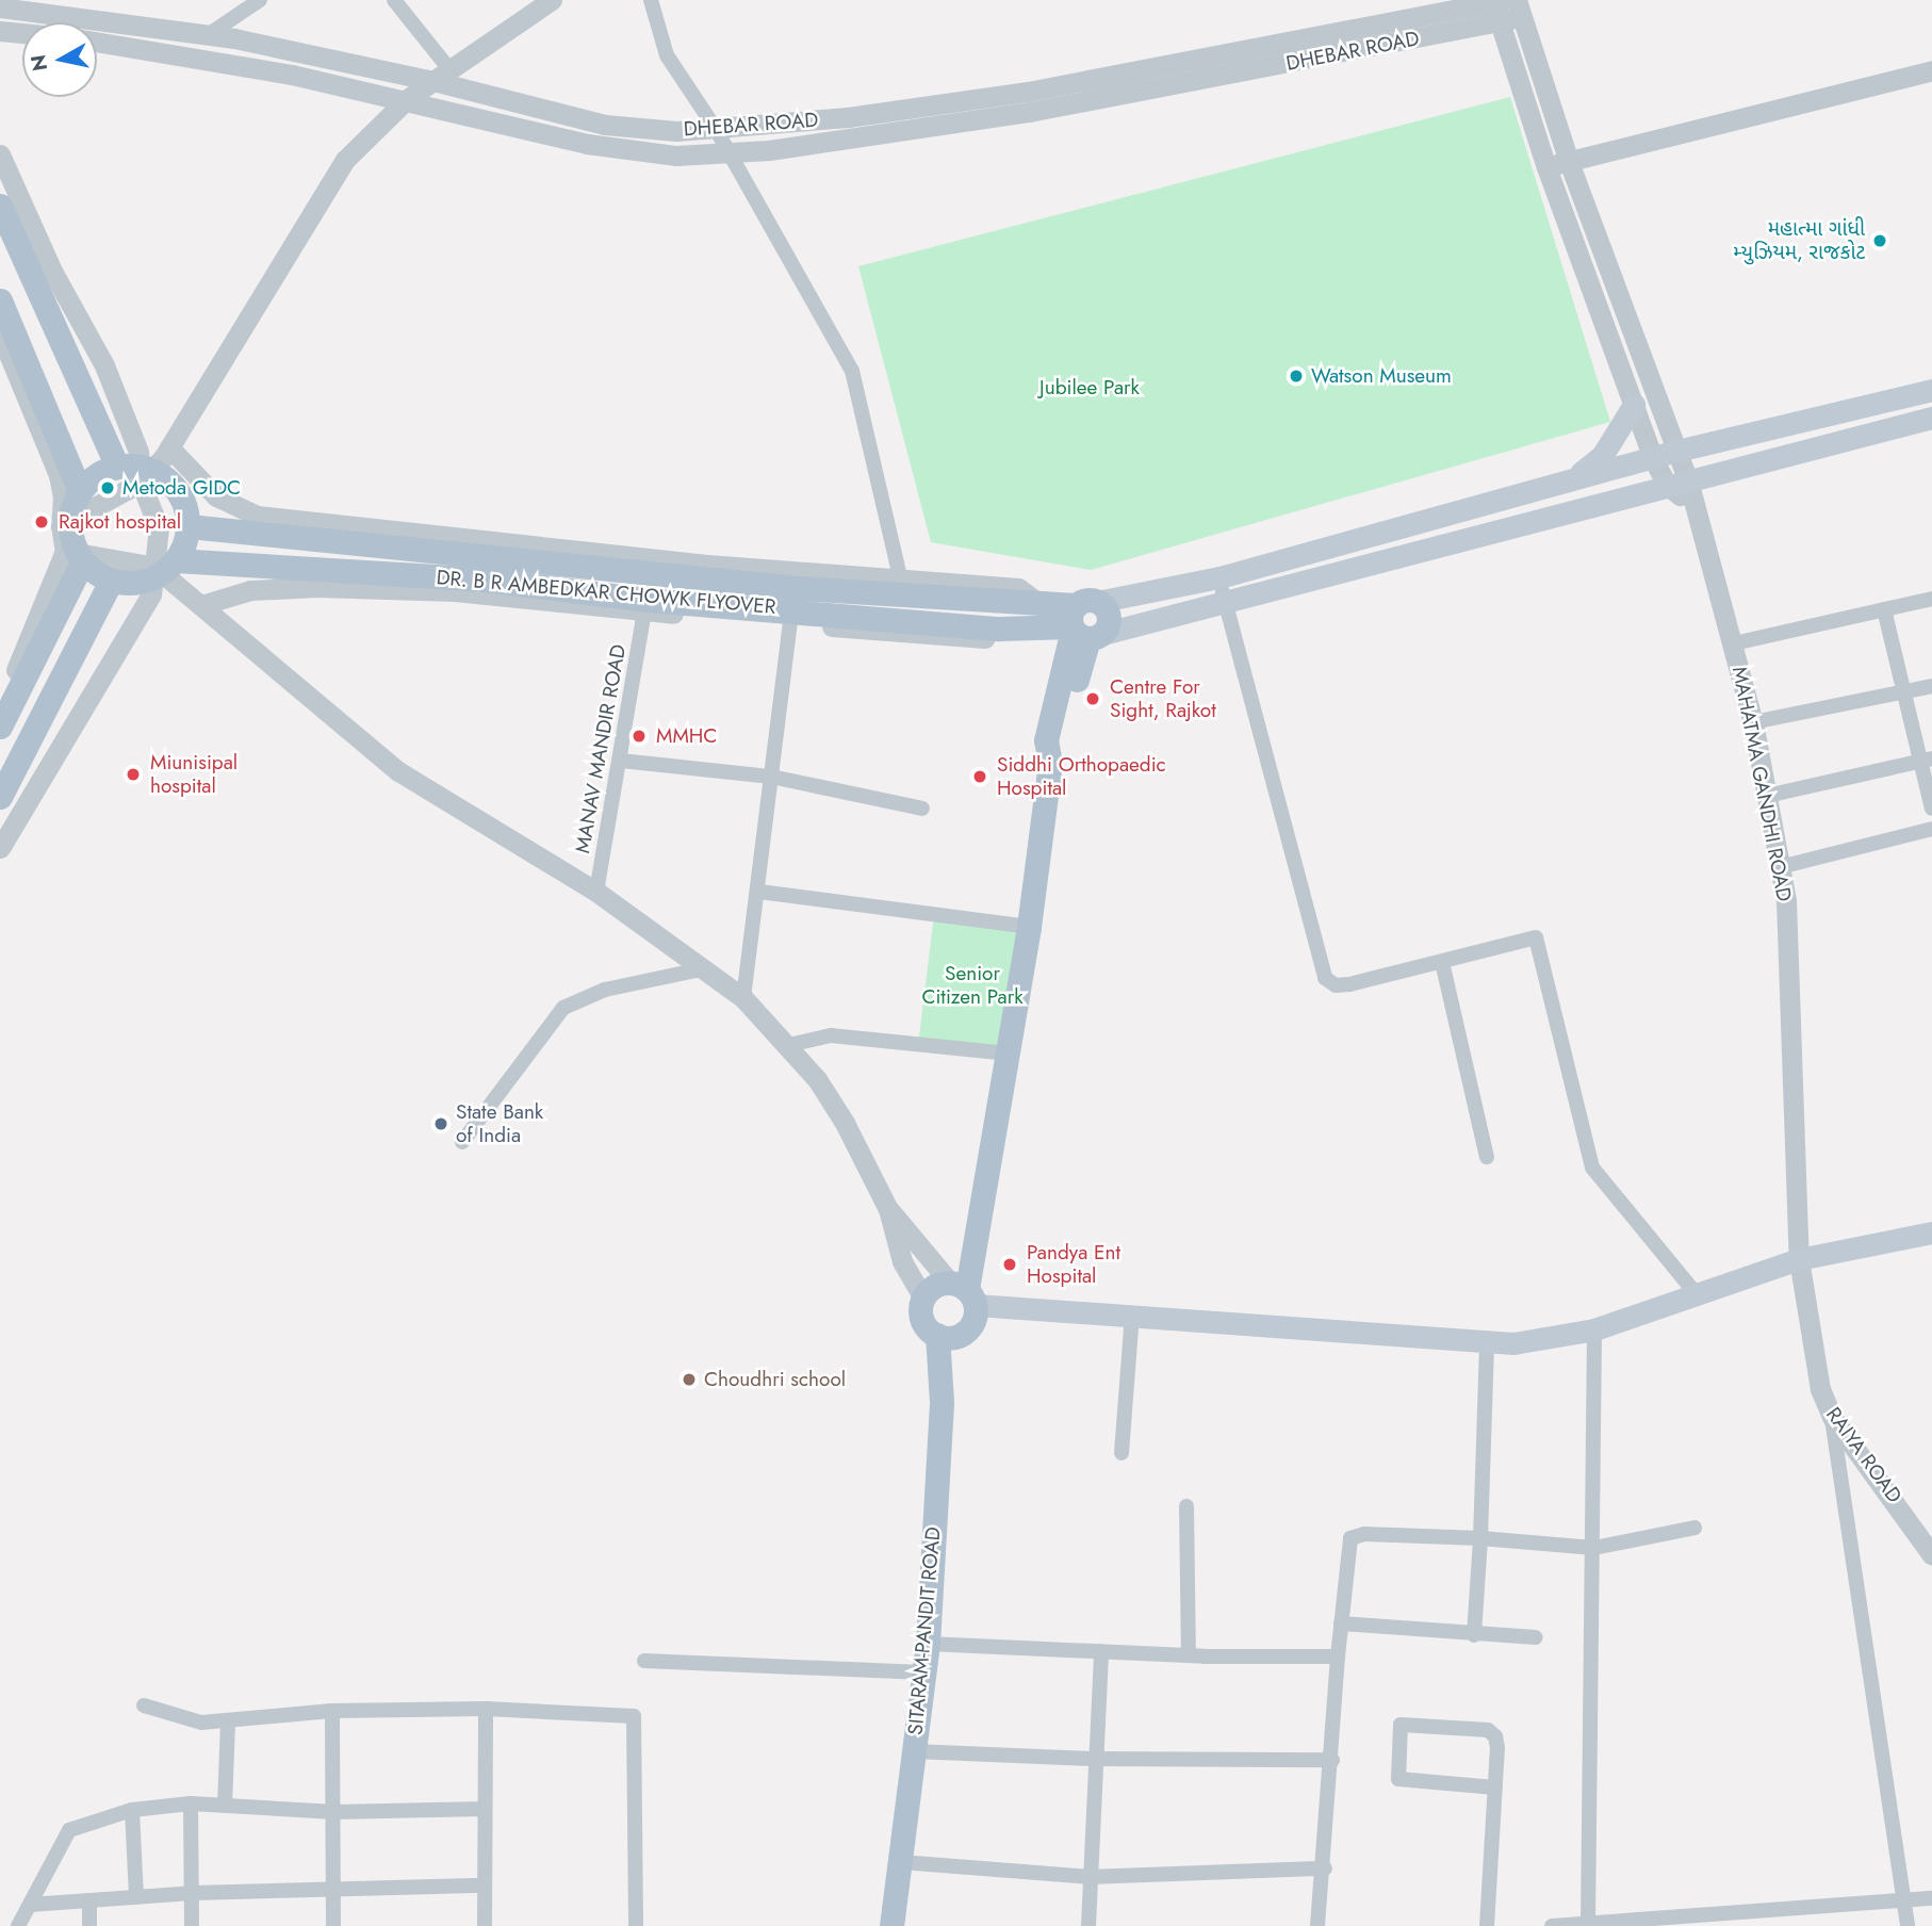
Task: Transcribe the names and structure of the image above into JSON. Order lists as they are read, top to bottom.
{
  "streets": {
    "main road": ["DR. B R AMBEDKAR CHOWK FLYOVER", "SITARAM-PANDIT ROAD"],
    "street": [
      "DHEBAR ROAD",
      "MANAV MANDIR ROAD",
      "MAHATMA GANDHI ROAD",
      "RAIYA ROAD"
    ]
  },
  "crossings": [
    ["DHEBAR ROAD", "MAHATMA GANDHI ROAD"],
    ["MAHATMA GANDHI ROAD", "RAIYA ROAD"]
  ],
  "parks": ["Jubilee Park", "Senior Citizen Park"],
  "places": [
    "મહાત્મા ગાંધી મ્યુઝિયમ, રાજકોટ",
    "Watson Museum",
    "Metoda GIDC",
    "Rajkot hospital",
    "Centre For Sight, Rajkot",
    "MMHC",
    "Miunisipal hospital",
    "Siddhi Orthopaedic Hospital",
    "State Bank of India",
    "Pandya Ent Hospital",
    "Choudhri school"
  ],
  "north": "left"
}
